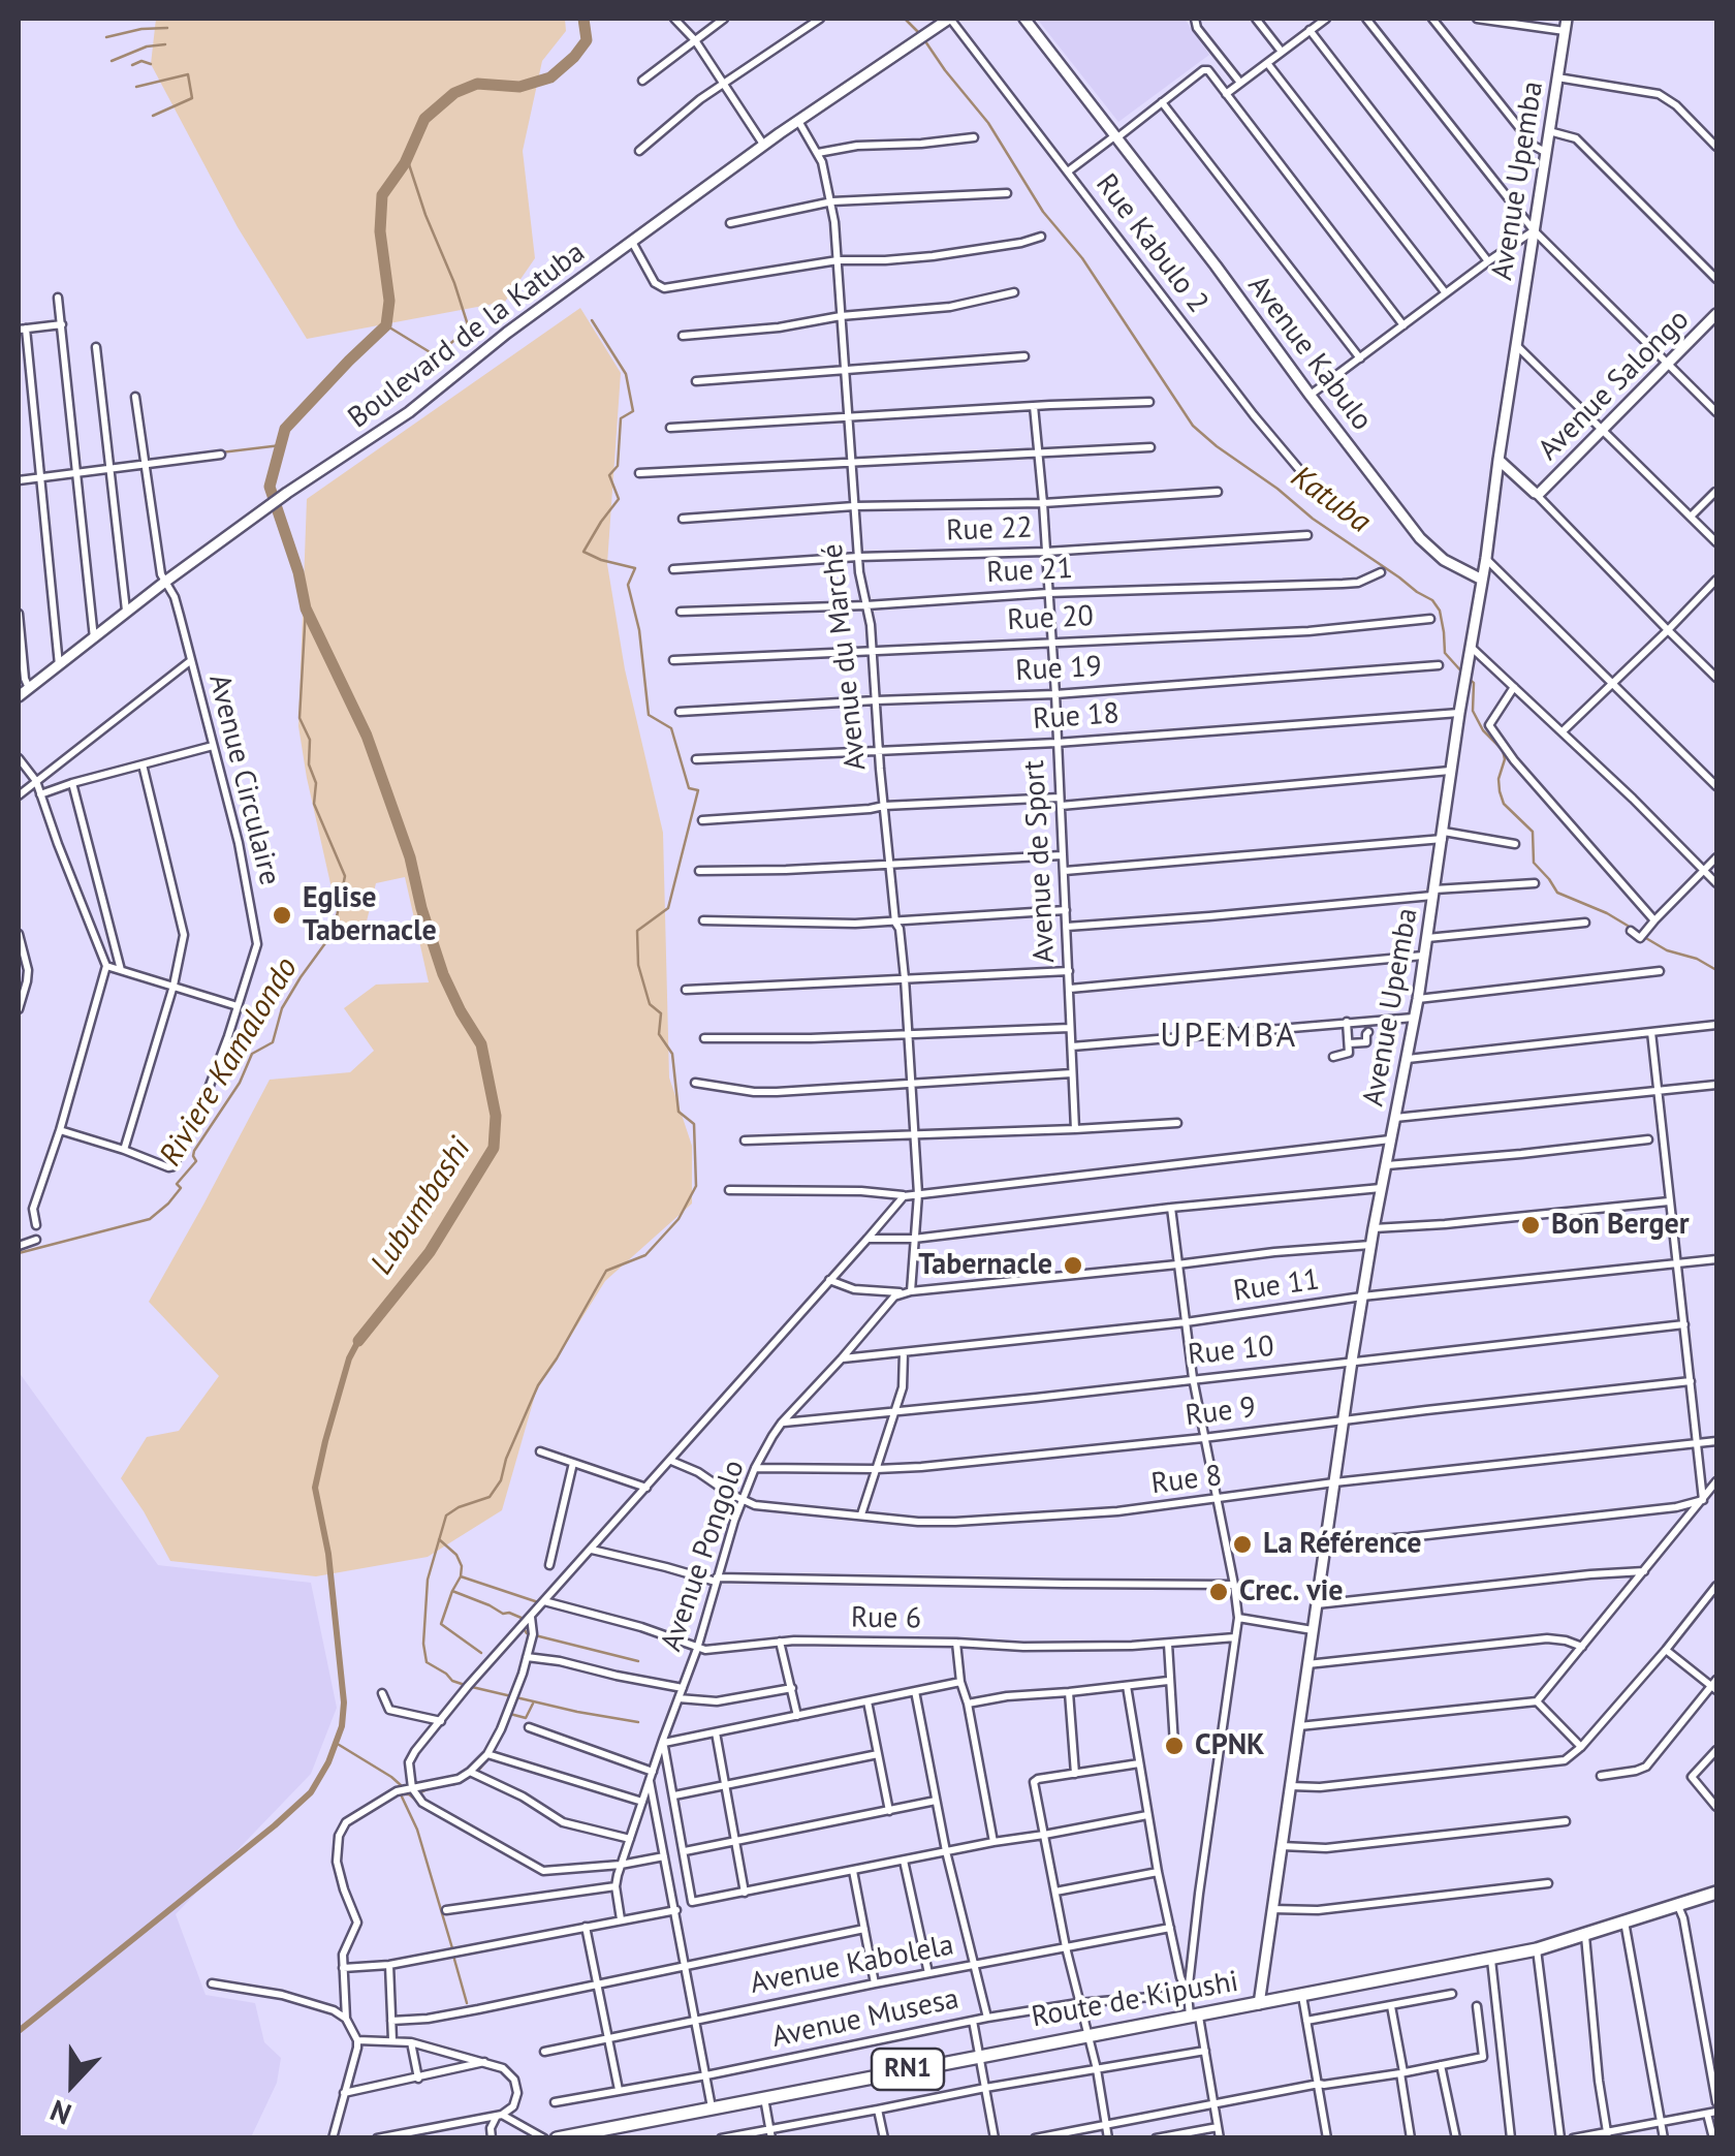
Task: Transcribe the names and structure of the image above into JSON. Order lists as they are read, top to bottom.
{
  "streets": {
    "highway": ["Route de Kipushi", "RN1"],
    "street": [
      "Avenue Upemba",
      "Rue Kabulo 2",
      "Boulevard de la Katuba",
      "Avenue Kabulo",
      "Avenue Salongo",
      "Rue 22",
      "Rue 21",
      "Rue 20",
      "Avenue du Marché",
      "Rue 19",
      "Rue 18",
      "Avenue Circulaire",
      "Avenue de Sport",
      "Rue 11",
      "Rue 10",
      "Rue 9",
      "Rue 8",
      "Avenue Pongolo",
      "Rue 6",
      "Avenue Kabolela",
      "Avenue Musesa"
    ]
  },
  "crossings": [
    ["Avenue Upemba", "Avenue Kabulo"],
    ["Avenue Upemba", "Avenue Salongo"],
    ["Avenue Upemba", "Rue 18"],
    ["Avenue Upemba", "Rue 11"],
    ["Avenue Upemba", "Rue 10"],
    ["Avenue Upemba", "Rue 9"],
    ["Avenue Upemba", "Rue 8"],
    ["Avenue Upemba", "Route de Kipushi"],
    ["Rue Kabulo 2", "Boulevard de la Katuba"],
    ["Boulevard de la Katuba", "Avenue du Marché"],
    ["Boulevard de la Katuba", "Avenue Circulaire"],
    ["Rue 22", "Avenue du Marché"],
    ["Rue 22", "Avenue de Sport"],
    ["Rue 21", "Avenue du Marché"],
    ["Rue 21", "Avenue de Sport"],
    ["Rue 20", "Avenue du Marché"],
    ["Rue 20", "Avenue de Sport"],
    ["Avenue du Marché", "Rue 19"],
    ["Avenue du Marché", "Rue 18"],
    ["Rue 19", "Avenue de Sport"],
    ["Rue 18", "Avenue de Sport"],
    ["Rue 11", "Avenue Pongolo"],
    ["Rue 10", "Avenue Pongolo"],
    ["Rue 9", "Avenue Pongolo"],
    ["Rue 8", "Avenue Pongolo"],
    ["Avenue Pongolo", "Rue 6"]
  ],
  "districts": ["UPEMBA"],
  "water": ["Katuba", "Riviere Kamalondo", "Lubumbashi"],
  "places": [
    "Eglise Tabernacle",
    "Bon Berger",
    "Tabernacle",
    "La Référence",
    "Crec. vie",
    "CPNK"
  ],
  "north": "bottom"
}
